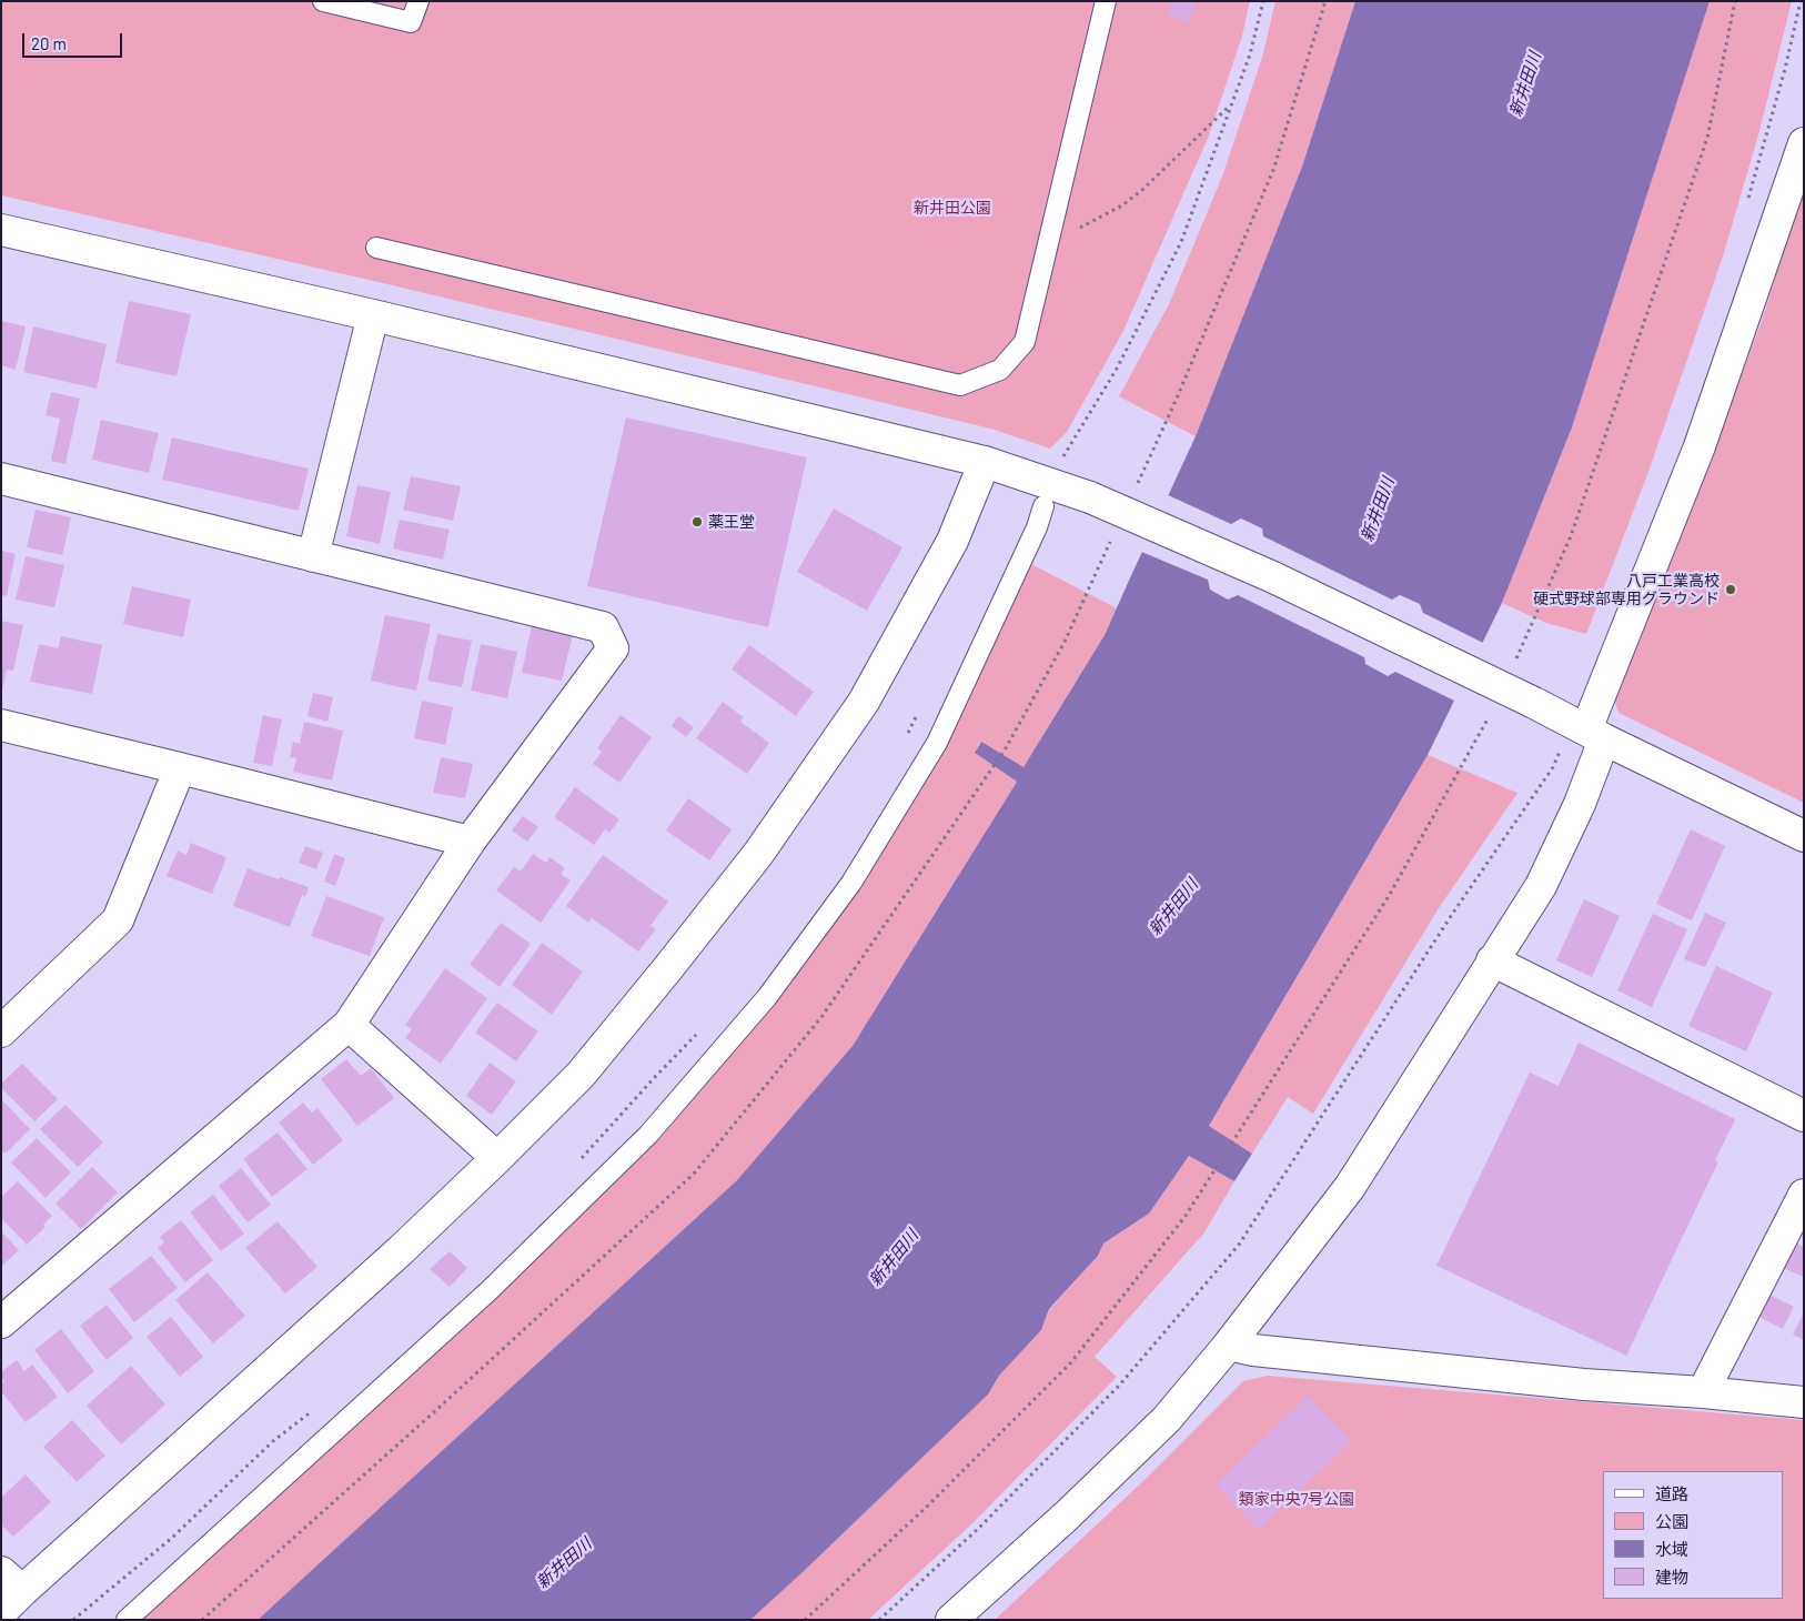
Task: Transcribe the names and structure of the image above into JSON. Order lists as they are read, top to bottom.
{
  "water": ["新井田川"],
  "parks": ["新井田公園", "類家中央7号公園"],
  "places": ["薬王堂", "八戸工業高校 硬式野球部専用グラウンド"],
  "legend": [
    "道路",
    "公園",
    "水域",
    "建物"
  ],
  "scale_bar": "20 m"
}
